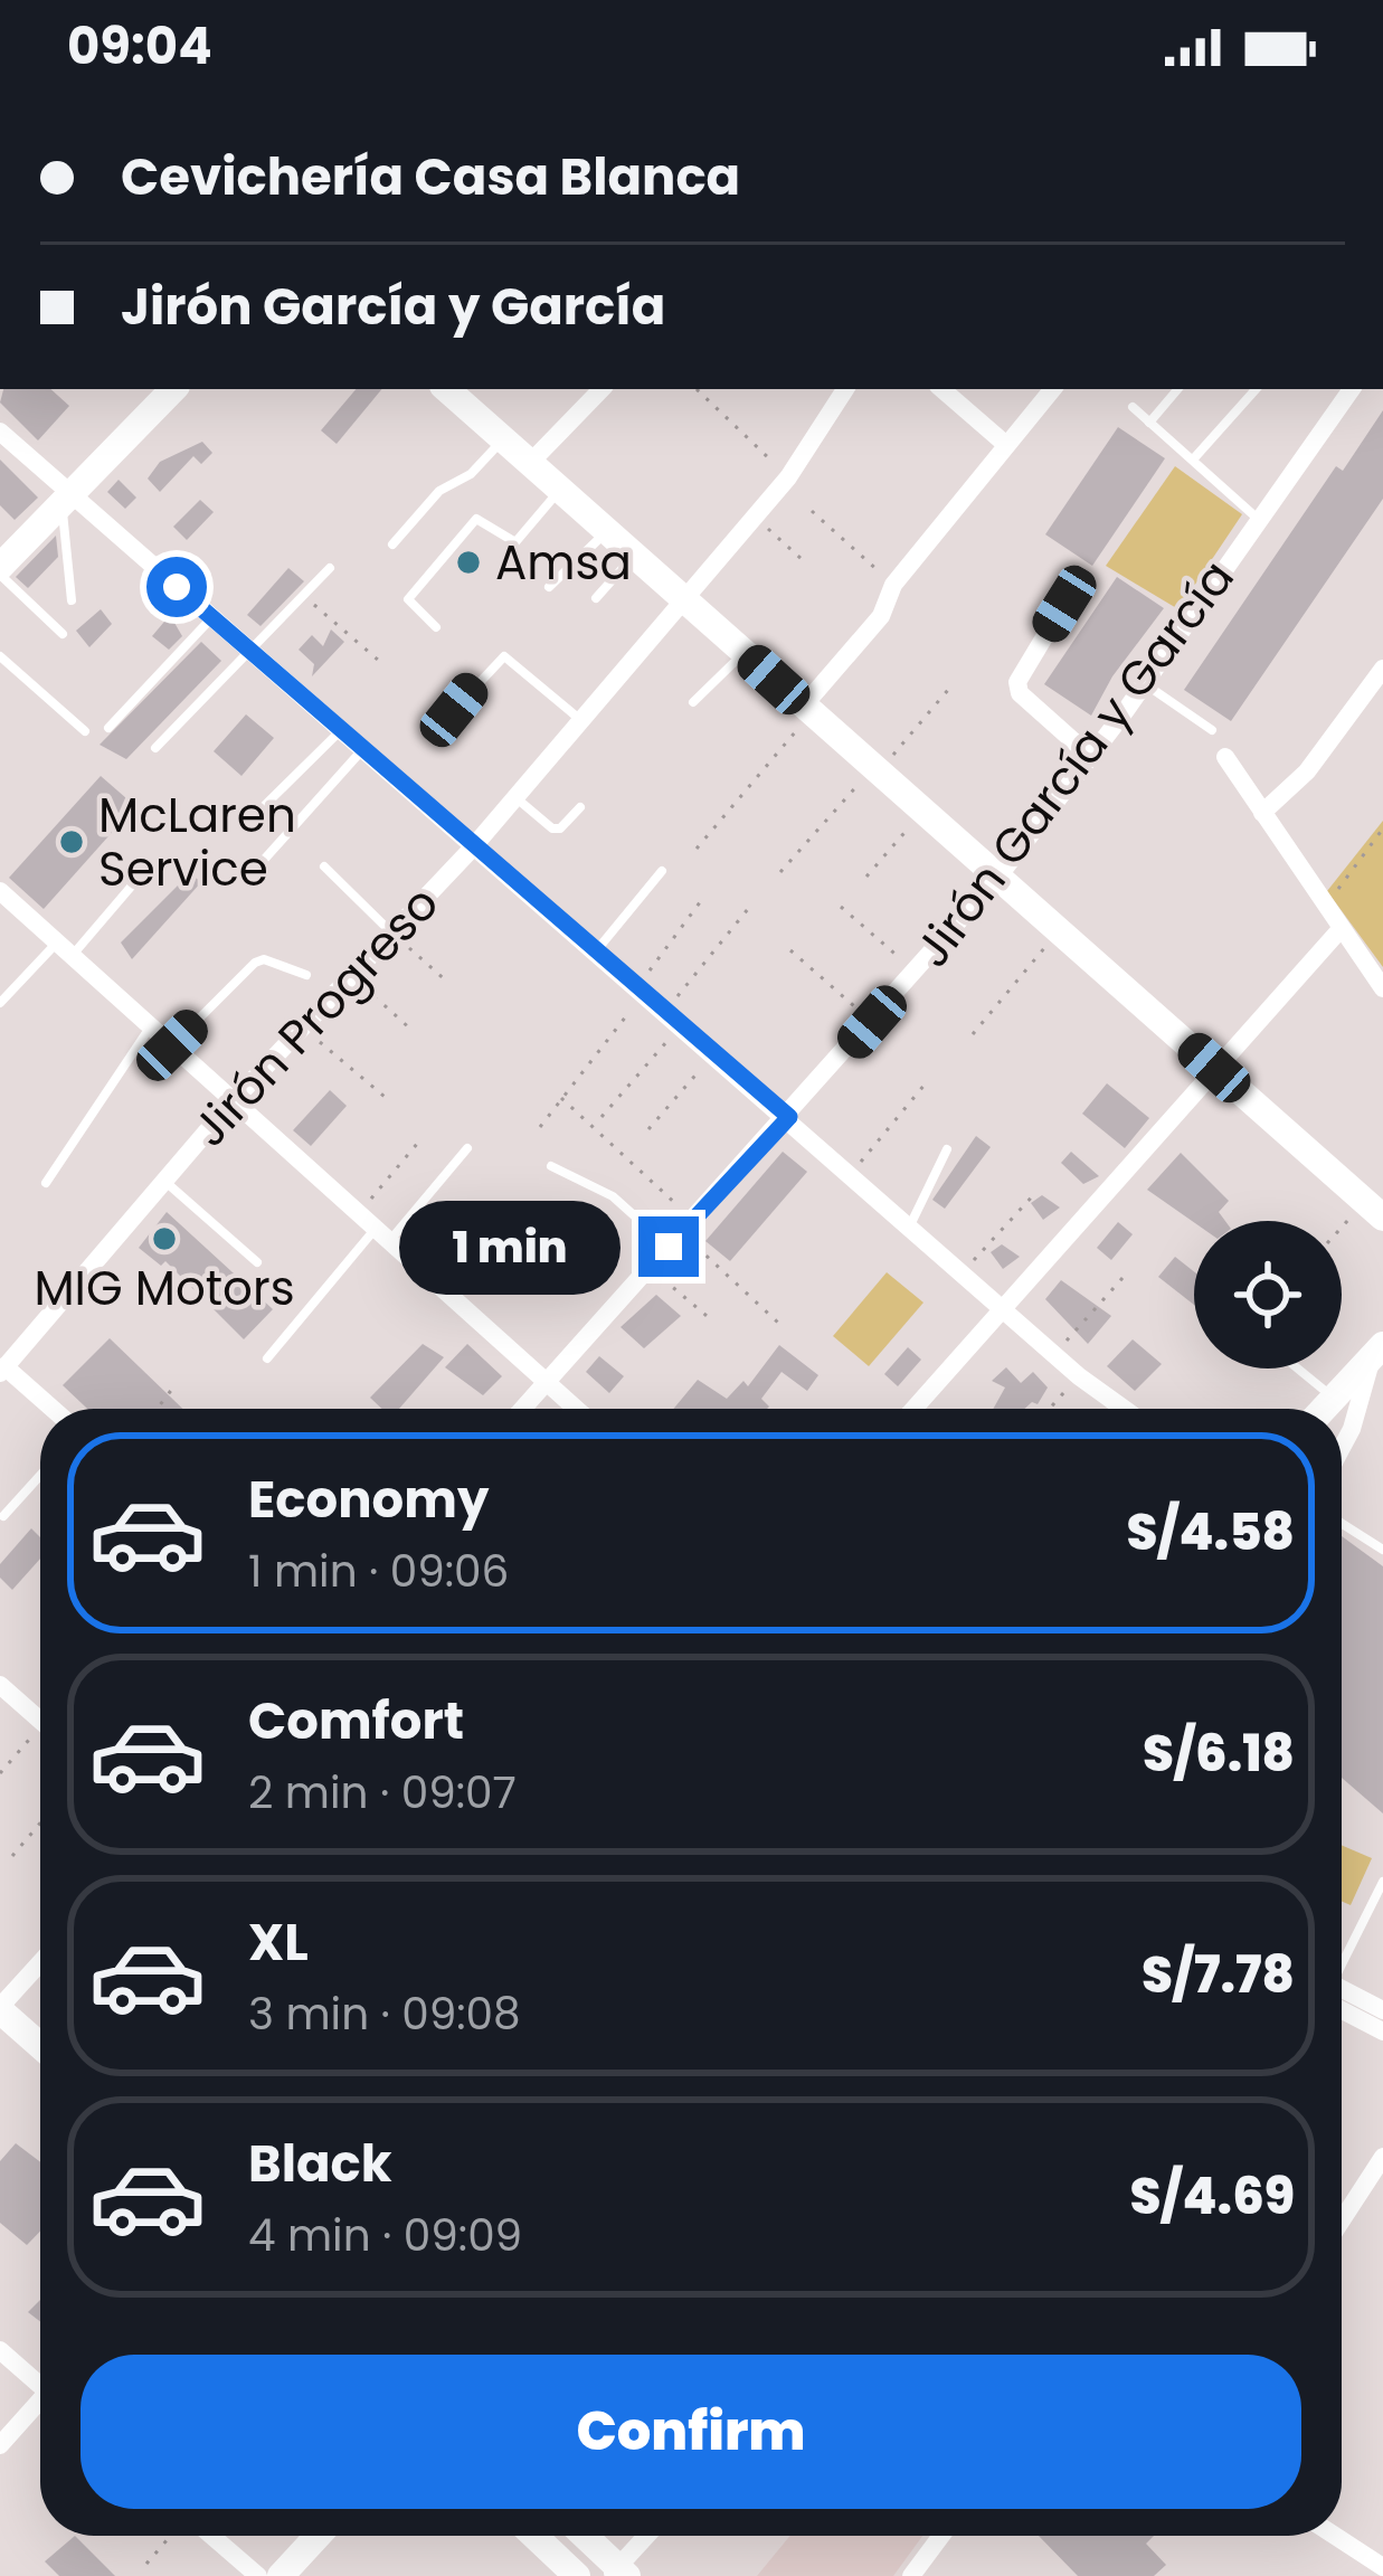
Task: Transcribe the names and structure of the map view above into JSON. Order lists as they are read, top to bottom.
{
  "streets": {
    "street": ["Jirón García y García", "Jirón Progreso"]
  },
  "places": ["Amsa", "McLaren Service", "MIG Motors"],
  "page": {
    "status": "09:04",
    "banner": ["Cevichería Casa Blanca", "Jirón García y García"],
    "bubble": "1 min",
    "list": [
      {
        "name": "Economy",
        "note": "1 min · 09:06",
        "value": "S/4.58"
      },
      {
        "name": "Comfort",
        "note": "2 min · 09:07",
        "value": "S/6.18"
      },
      {
        "name": "XL",
        "note": "3 min · 09:08",
        "value": "S/7.78"
      },
      {
        "name": "Black",
        "note": "4 min · 09:09",
        "value": "S/4.69"
      }
    ],
    "buttons": "Confirm"
  }
}
